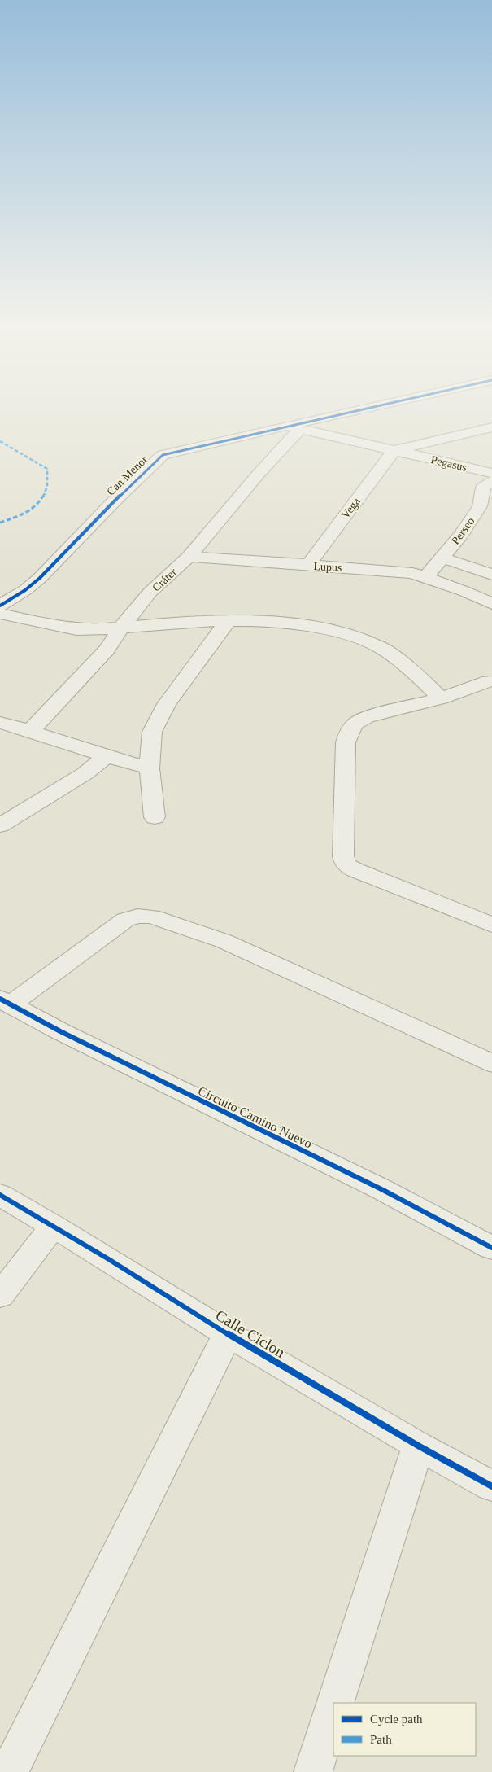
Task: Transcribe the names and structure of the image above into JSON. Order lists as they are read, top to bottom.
{
  "streets": {
    "street": [
      "Pegasus",
      "Can Menor",
      "Vega",
      "Perseo",
      "Lupus",
      "Cráter",
      "Circuito Camino Nuevo",
      "Calle Ciclon"
    ]
  },
  "crossings": [
    ["Pegasus", "Can Menor"],
    ["Pegasus", "Vega"],
    ["Pegasus", "Cráter"],
    ["Can Menor", "Cráter"],
    ["Vega", "Lupus"],
    ["Perseo", "Lupus"],
    ["Lupus", "Cráter"]
  ],
  "legend": ["Cycle path", "Path"]
}
